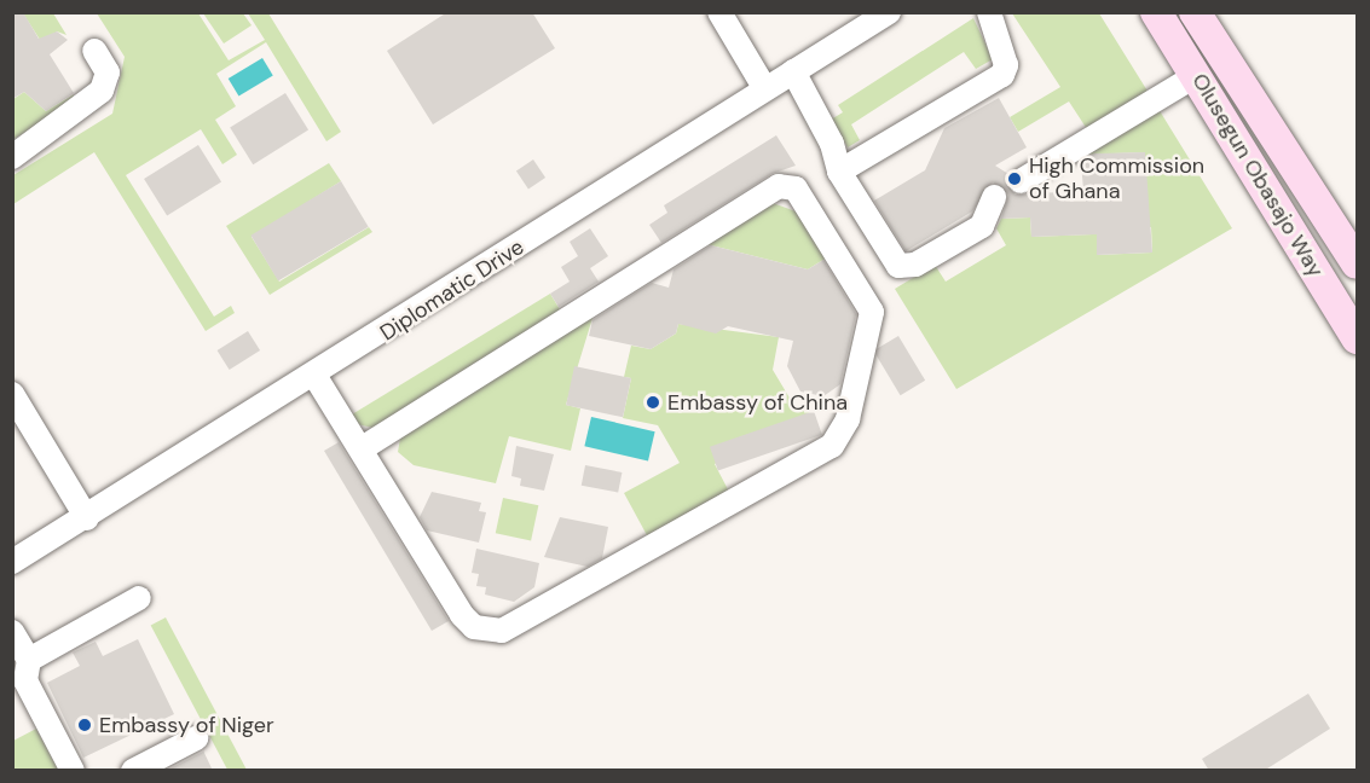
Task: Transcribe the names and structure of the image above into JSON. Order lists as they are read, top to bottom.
{
  "streets": {
    "main road": ["Olusegun Obasajo Way"],
    "street": ["Diplomatic Drive"]
  },
  "places": ["High Commission of Ghana", "Embassy of China", "Embassy of Niger"]
}
